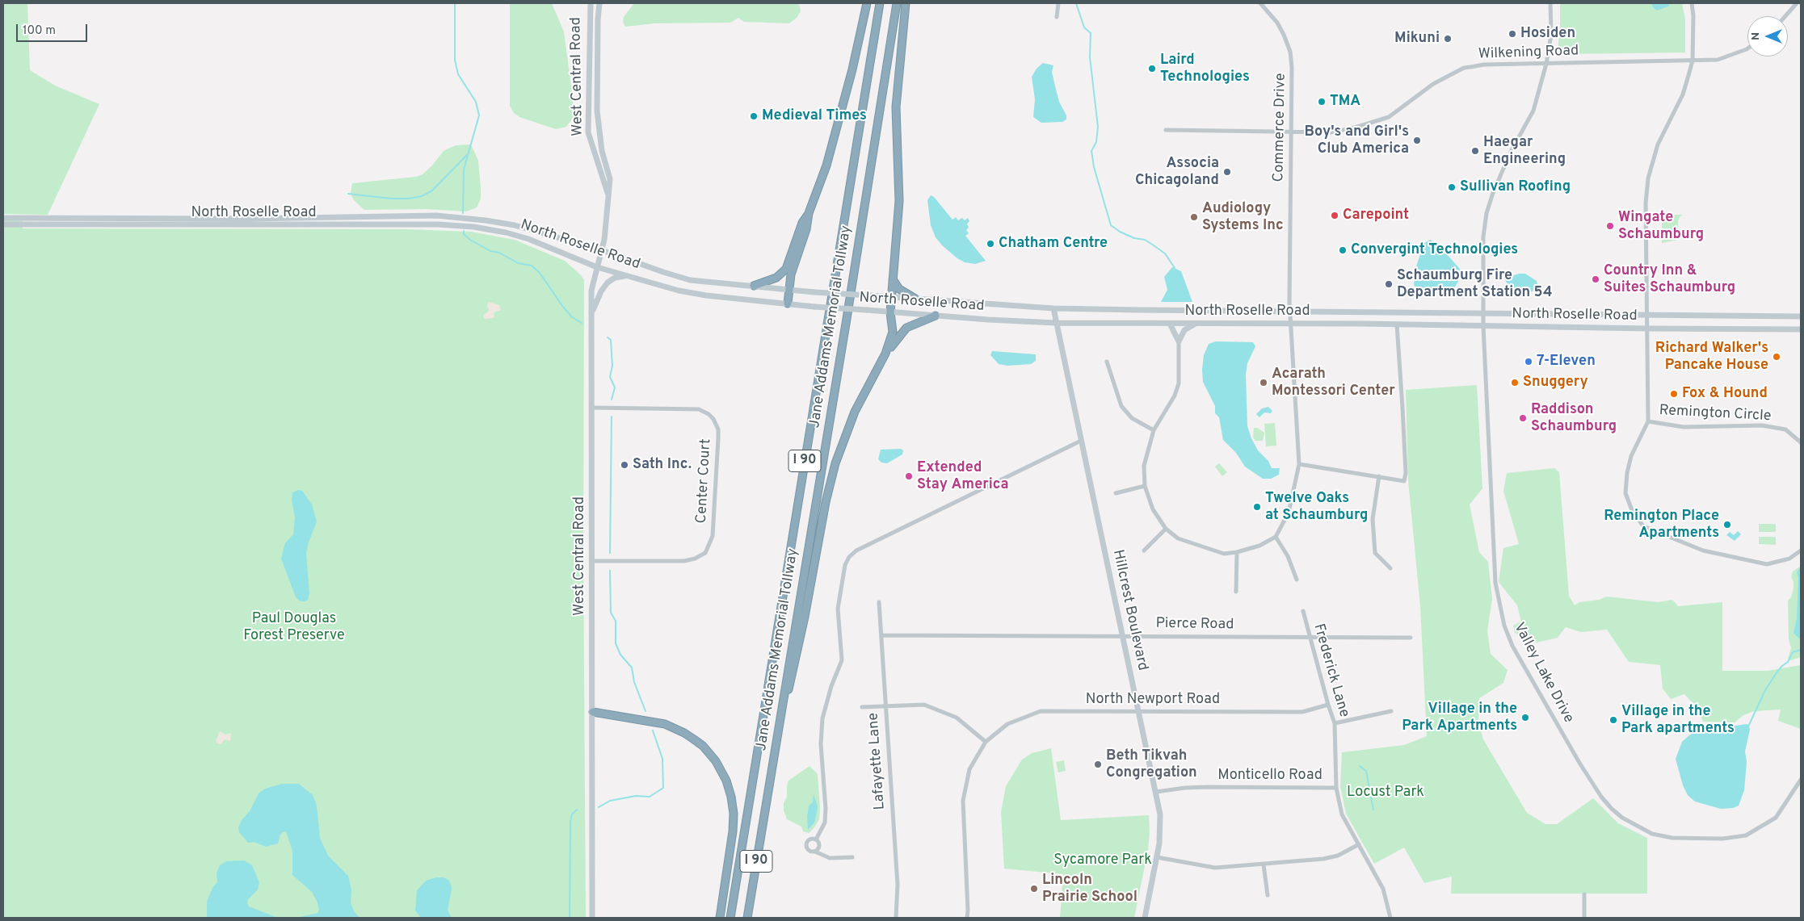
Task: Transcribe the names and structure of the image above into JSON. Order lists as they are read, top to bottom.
{
  "streets": {
    "highway": ["Jane Addams Memorial Tollway", "I 90"],
    "main road": ["West Central Road", "North Roselle Road", "Hillcrest Boulevard"],
    "street": [
      "Wilkening Road",
      "Commerce Drive",
      "Remington Circle",
      "Center Court",
      "Pierce Road",
      "Frederick Lane",
      "Valley Lake Drive",
      "North Newport Road",
      "Lafayette Lane",
      "Monticello Road"
    ]
  },
  "crossings": [
    ["Wilkening Road", "Commerce Drive"],
    ["Wilkening Road", "Remington Circle"],
    ["Wilkening Road", "Valley Lake Drive"],
    ["West Central Road", "North Roselle Road"],
    ["West Central Road", "Center Court"],
    ["Commerce Drive", "North Roselle Road"],
    ["North Roselle Road", "Remington Circle"],
    ["North Roselle Road", "Hillcrest Boulevard"],
    ["North Roselle Road", "Valley Lake Drive"],
    ["Hillcrest Boulevard", "Pierce Road"],
    ["Hillcrest Boulevard", "North Newport Road"],
    ["Hillcrest Boulevard", "Monticello Road"],
    ["Pierce Road", "Frederick Lane"],
    ["Pierce Road", "Lafayette Lane"],
    ["Frederick Lane", "North Newport Road"],
    ["Frederick Lane", "Monticello Road"]
  ],
  "parks": ["Paul Douglas Forest Preserve", "Locust Park", "Sycamore Park"],
  "places": [
    "Hosiden",
    "Mikuni",
    "Laird Technologies",
    "TMA",
    "Medieval Times",
    "Boy's and Girl's Club America",
    "Haegar Engineering",
    "Associa Chicagoland",
    "Sullivan Roofing",
    "Carepoint",
    "Audiology Systems Inc",
    "Wingate Schaumburg",
    "Chatham Centre",
    "Convergint Technologies",
    "Country Inn & Suites Schaumburg",
    "Schaumburg Fire Department Station 54",
    "Richard Walker's Pancake House",
    "7-Eleven",
    "Acarath Montessori Center",
    "Snuggery",
    "Fox & Hound",
    "Raddison Schaumburg",
    "Sath Inc.",
    "Extended Stay America",
    "Twelve Oaks at Schaumburg",
    "Remington Place Apartments",
    "Village in the Park Apartments",
    "Village in the Park apartments",
    "Beth Tikvah Congregation",
    "Lincoln Prairie School"
  ],
  "scale_bar": "100 m",
  "north": "left"
}
